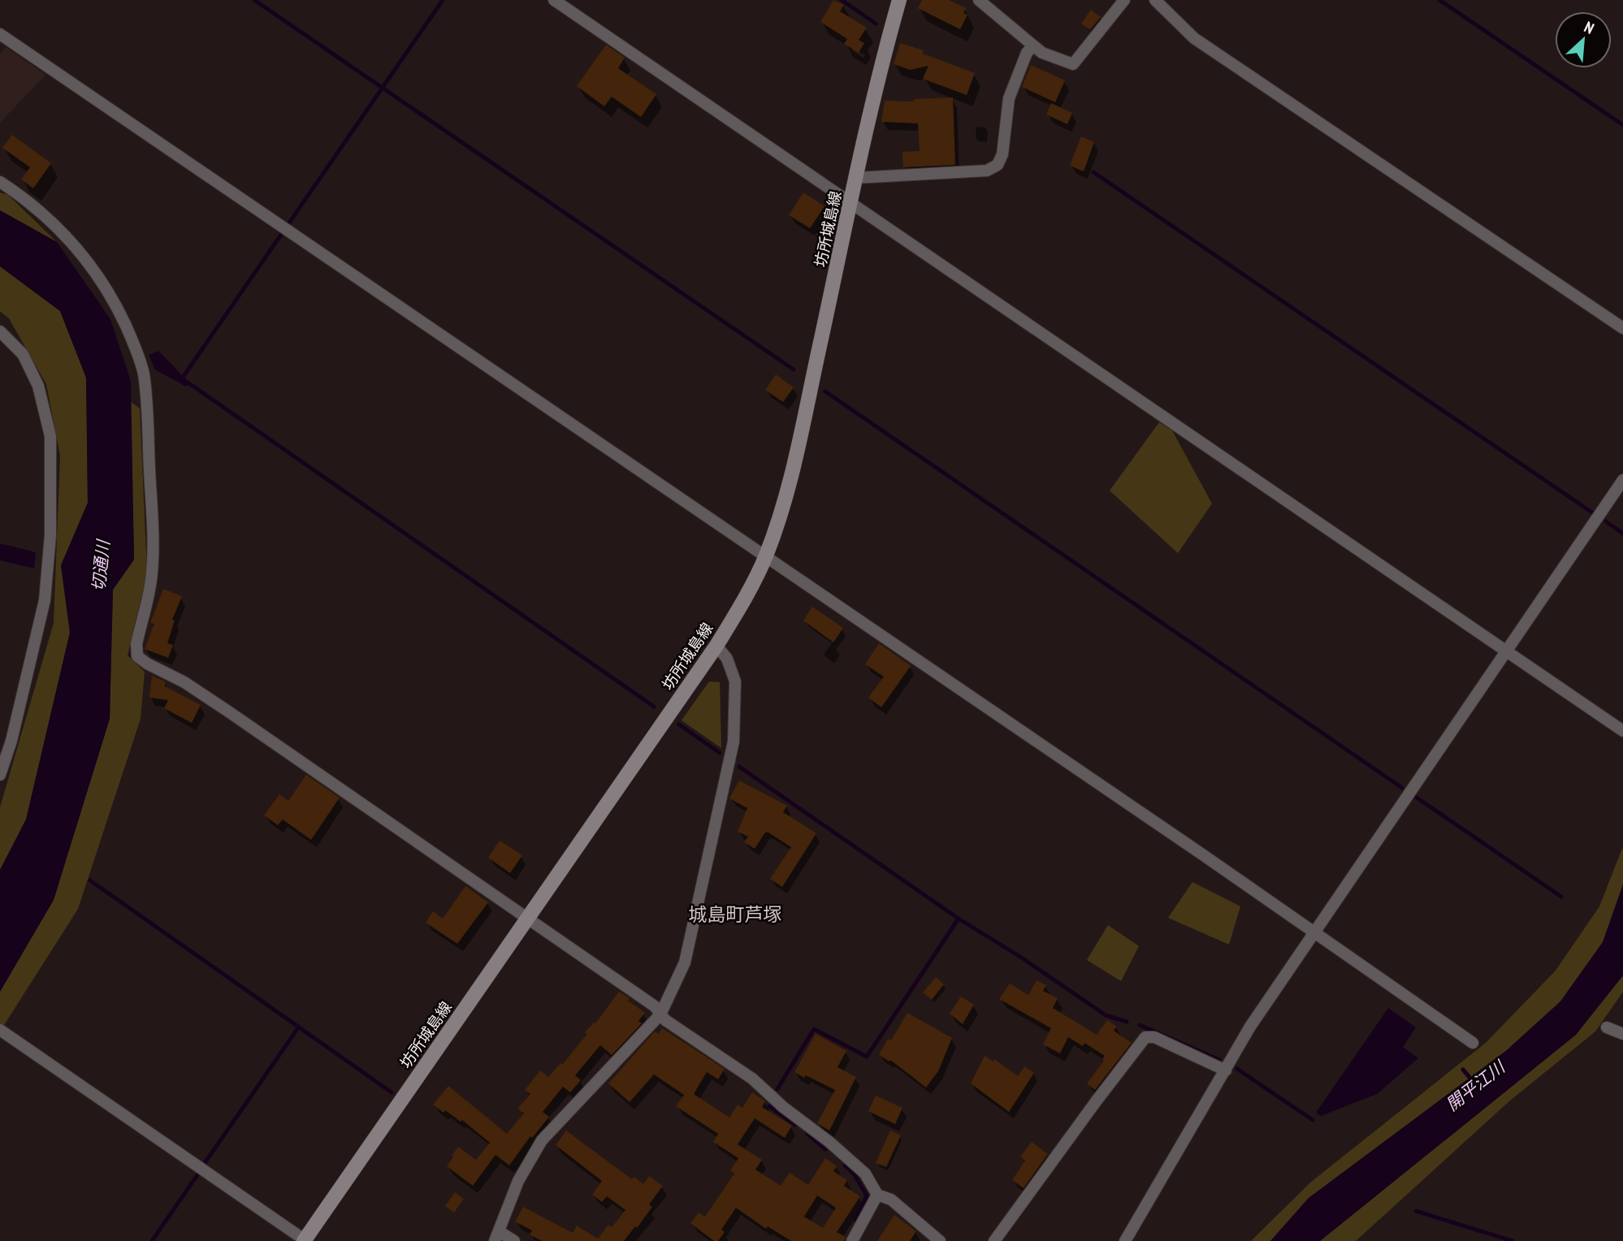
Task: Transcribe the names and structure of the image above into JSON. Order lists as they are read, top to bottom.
{
  "streets": {
    "main road": ["坊所城島線"]
  },
  "districts": ["城島町芦塚"],
  "water": ["切通川", "開平江川"],
  "north": "top right"
}
